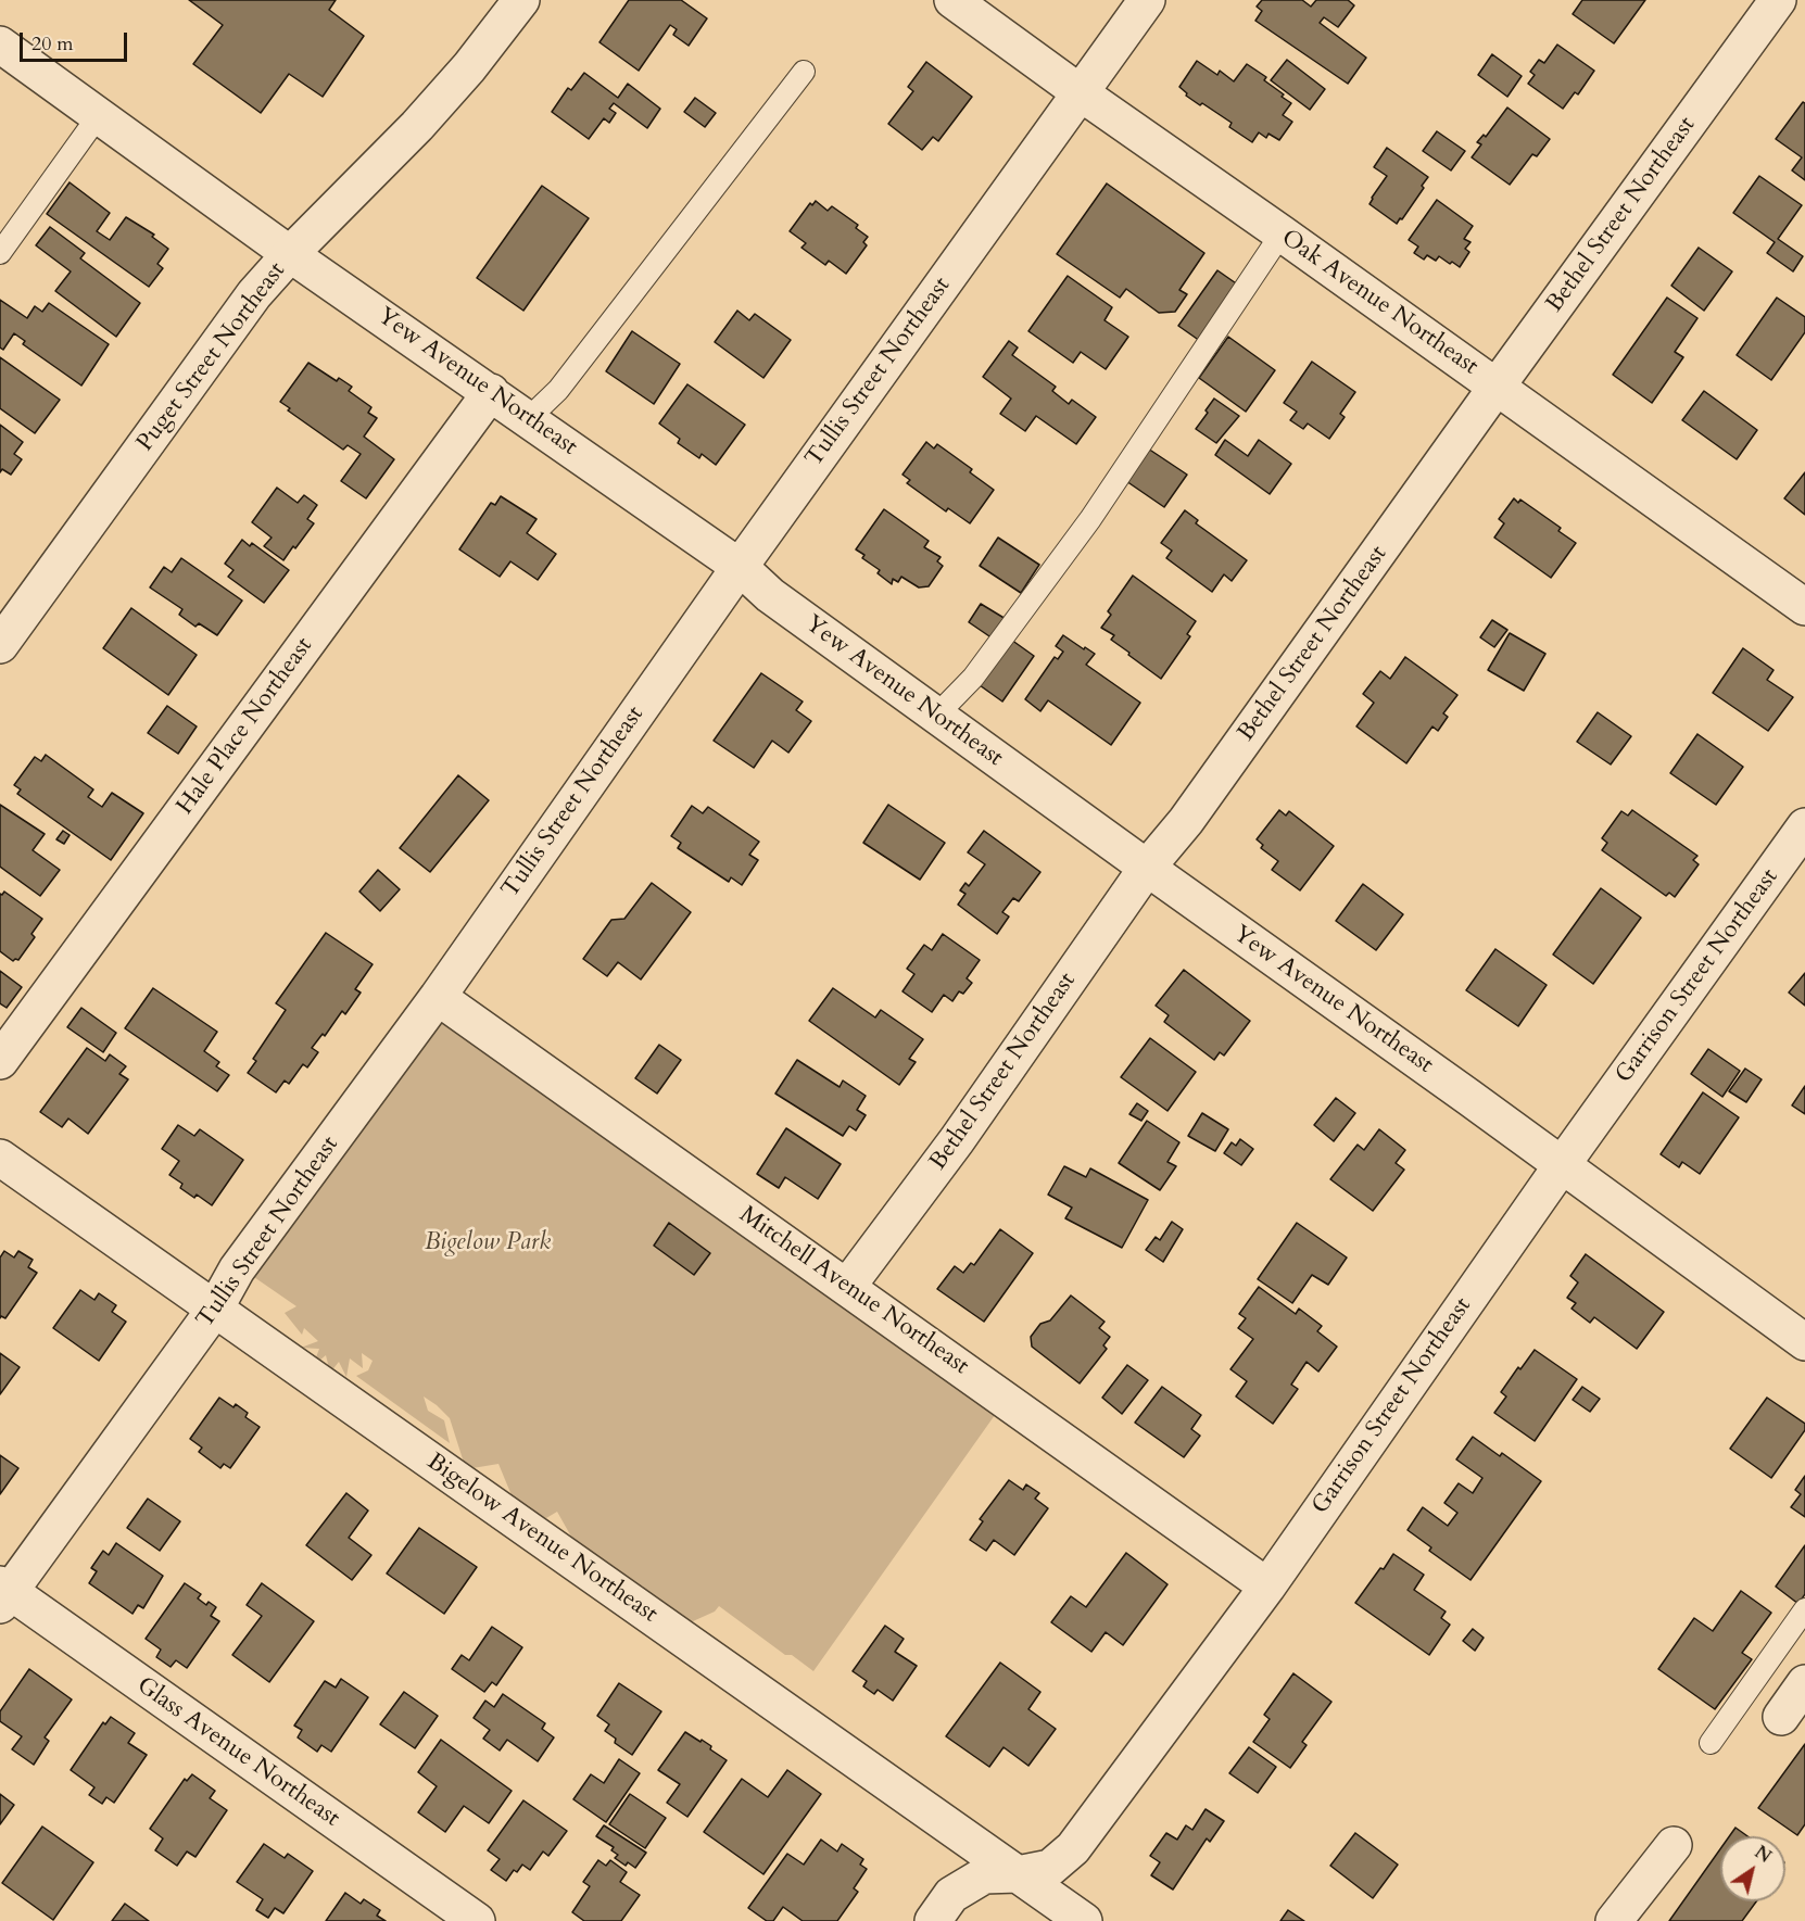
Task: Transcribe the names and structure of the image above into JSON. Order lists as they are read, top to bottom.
{
  "streets": {
    "street": [
      "Bethel Street Northeast",
      "Oak Avenue Northeast",
      "Puget Street Northeast",
      "Tullis Street Northeast",
      "Yew Avenue Northeast",
      "Hale Place Northeast",
      "Garrison Street Northeast",
      "Mitchell Avenue Northeast",
      "Bigelow Avenue Northeast",
      "Glass Avenue Northeast"
    ]
  },
  "crossings": [
    ["Bethel Street Northeast", "Oak Avenue Northeast"],
    ["Bethel Street Northeast", "Yew Avenue Northeast"],
    ["Bethel Street Northeast", "Mitchell Avenue Northeast"],
    ["Oak Avenue Northeast", "Tullis Street Northeast"],
    ["Puget Street Northeast", "Yew Avenue Northeast"],
    ["Tullis Street Northeast", "Yew Avenue Northeast"],
    ["Tullis Street Northeast", "Mitchell Avenue Northeast"],
    ["Tullis Street Northeast", "Bigelow Avenue Northeast"],
    ["Tullis Street Northeast", "Glass Avenue Northeast"],
    ["Yew Avenue Northeast", "Hale Place Northeast"],
    ["Yew Avenue Northeast", "Garrison Street Northeast"],
    ["Garrison Street Northeast", "Mitchell Avenue Northeast"],
    ["Garrison Street Northeast", "Bigelow Avenue Northeast"]
  ],
  "parks": ["Bigelow Park"],
  "scale_bar": "20 m",
  "north": "top right"
}
